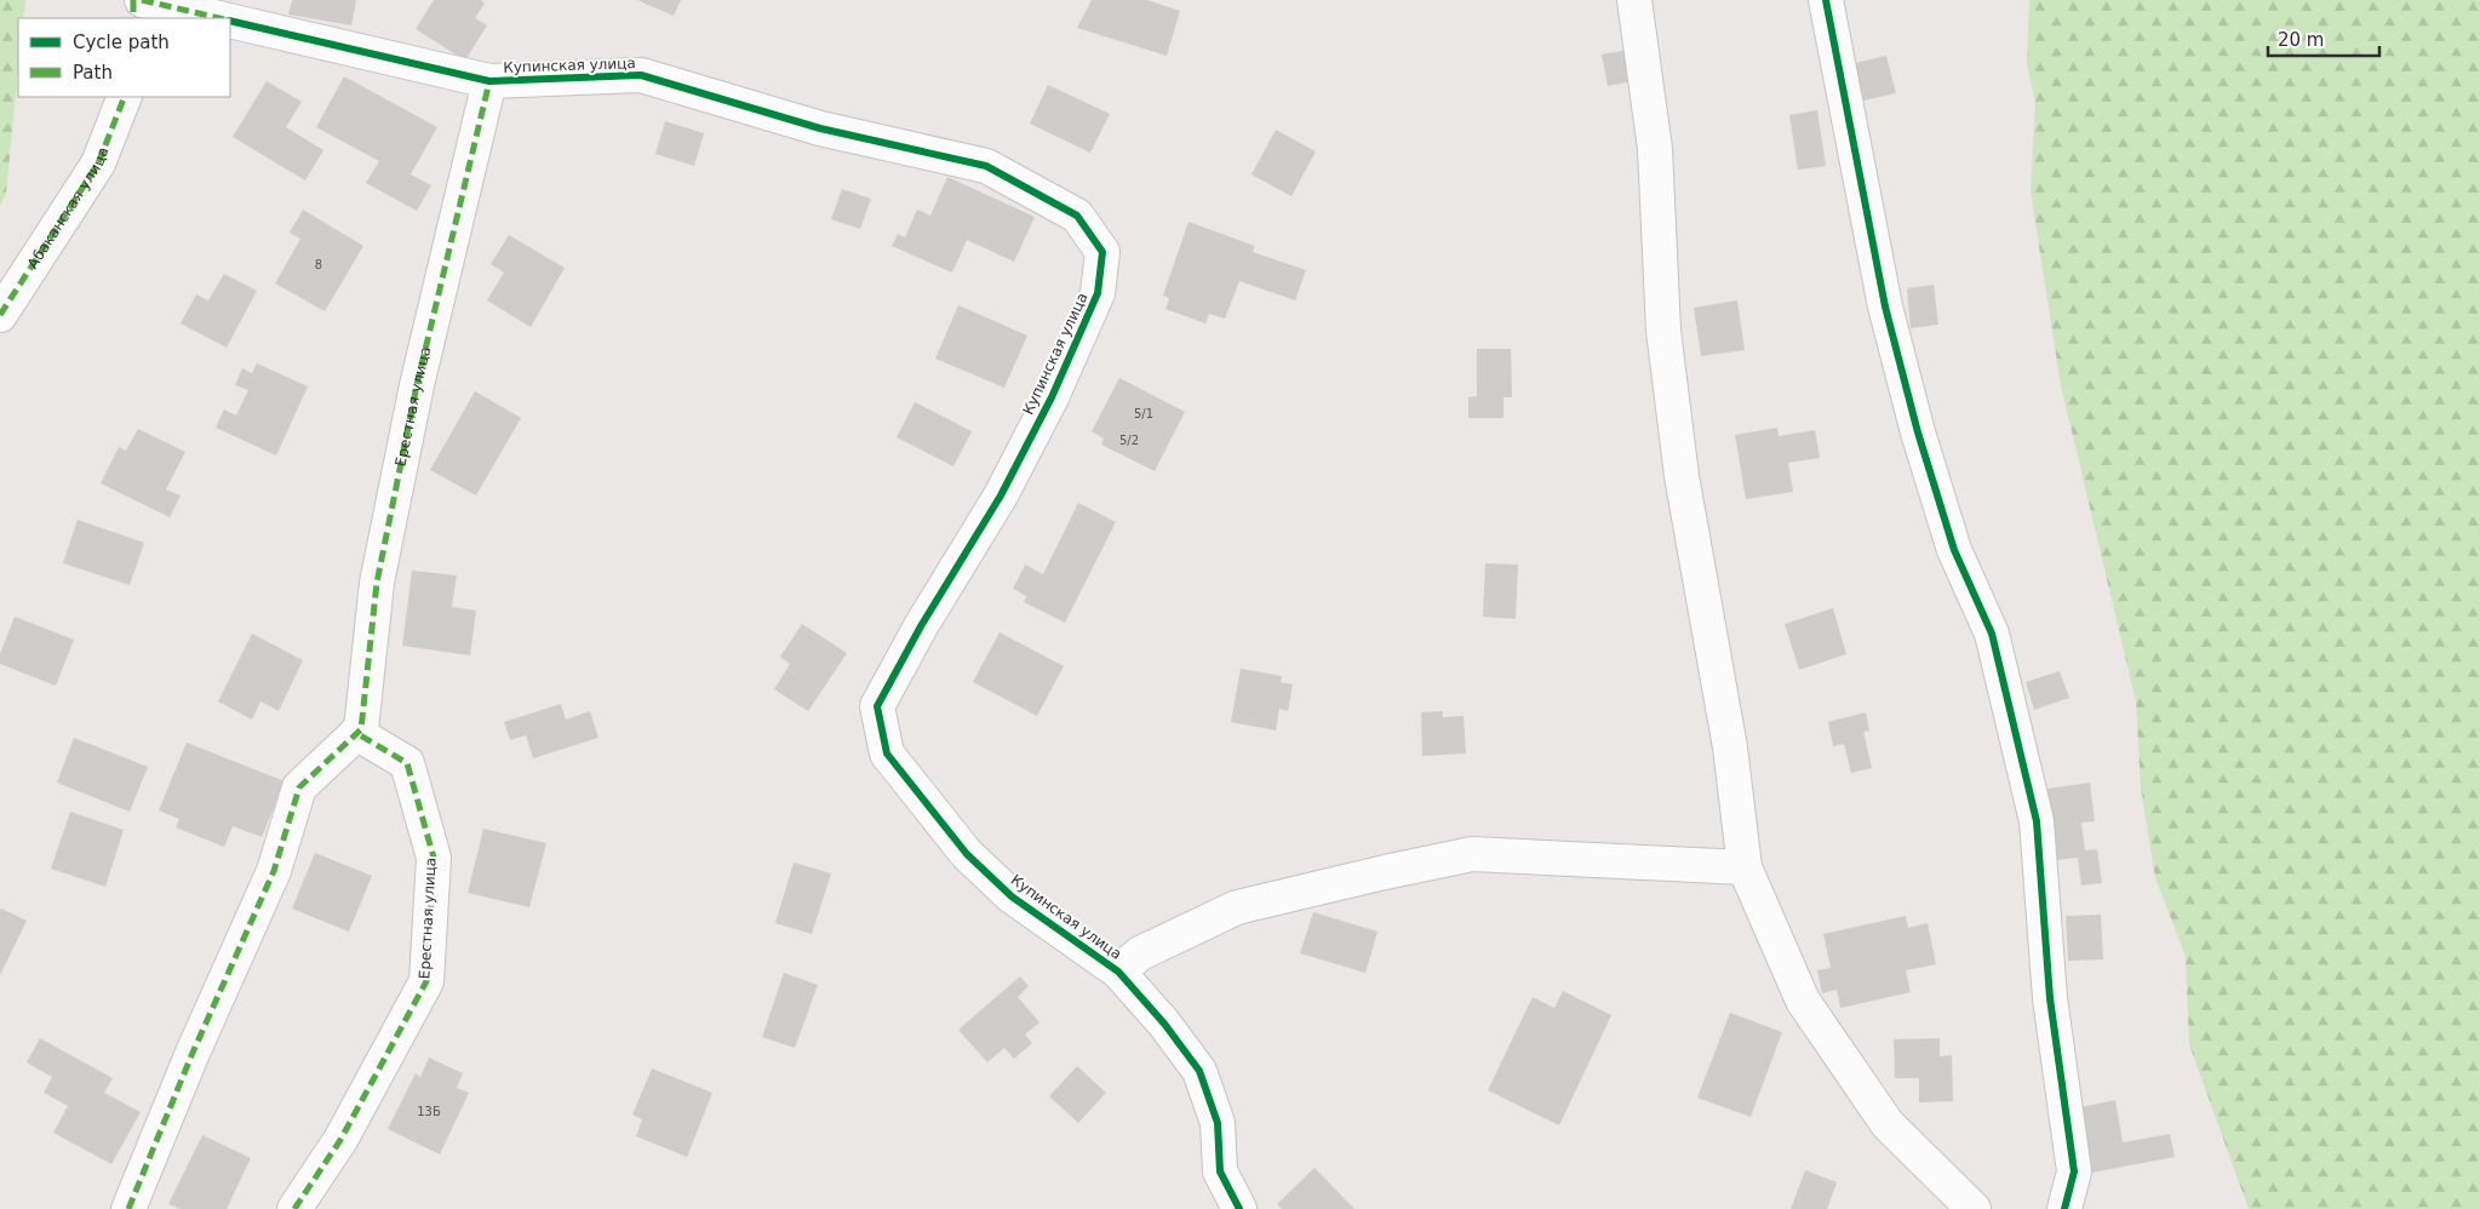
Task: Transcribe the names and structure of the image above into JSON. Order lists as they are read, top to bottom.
{
  "streets": {
    "street": ["Купинская улица", "Абаканская улица", "Ерестная улица"]
  },
  "crossings": [
    ["Купинская улица", "Ерестная улица"]
  ],
  "house_numbers": [
    "8",
    "5/1",
    "5/2",
    "13Б"
  ],
  "legend": ["Cycle path", "Path"],
  "scale_bar": "20 m"
}
